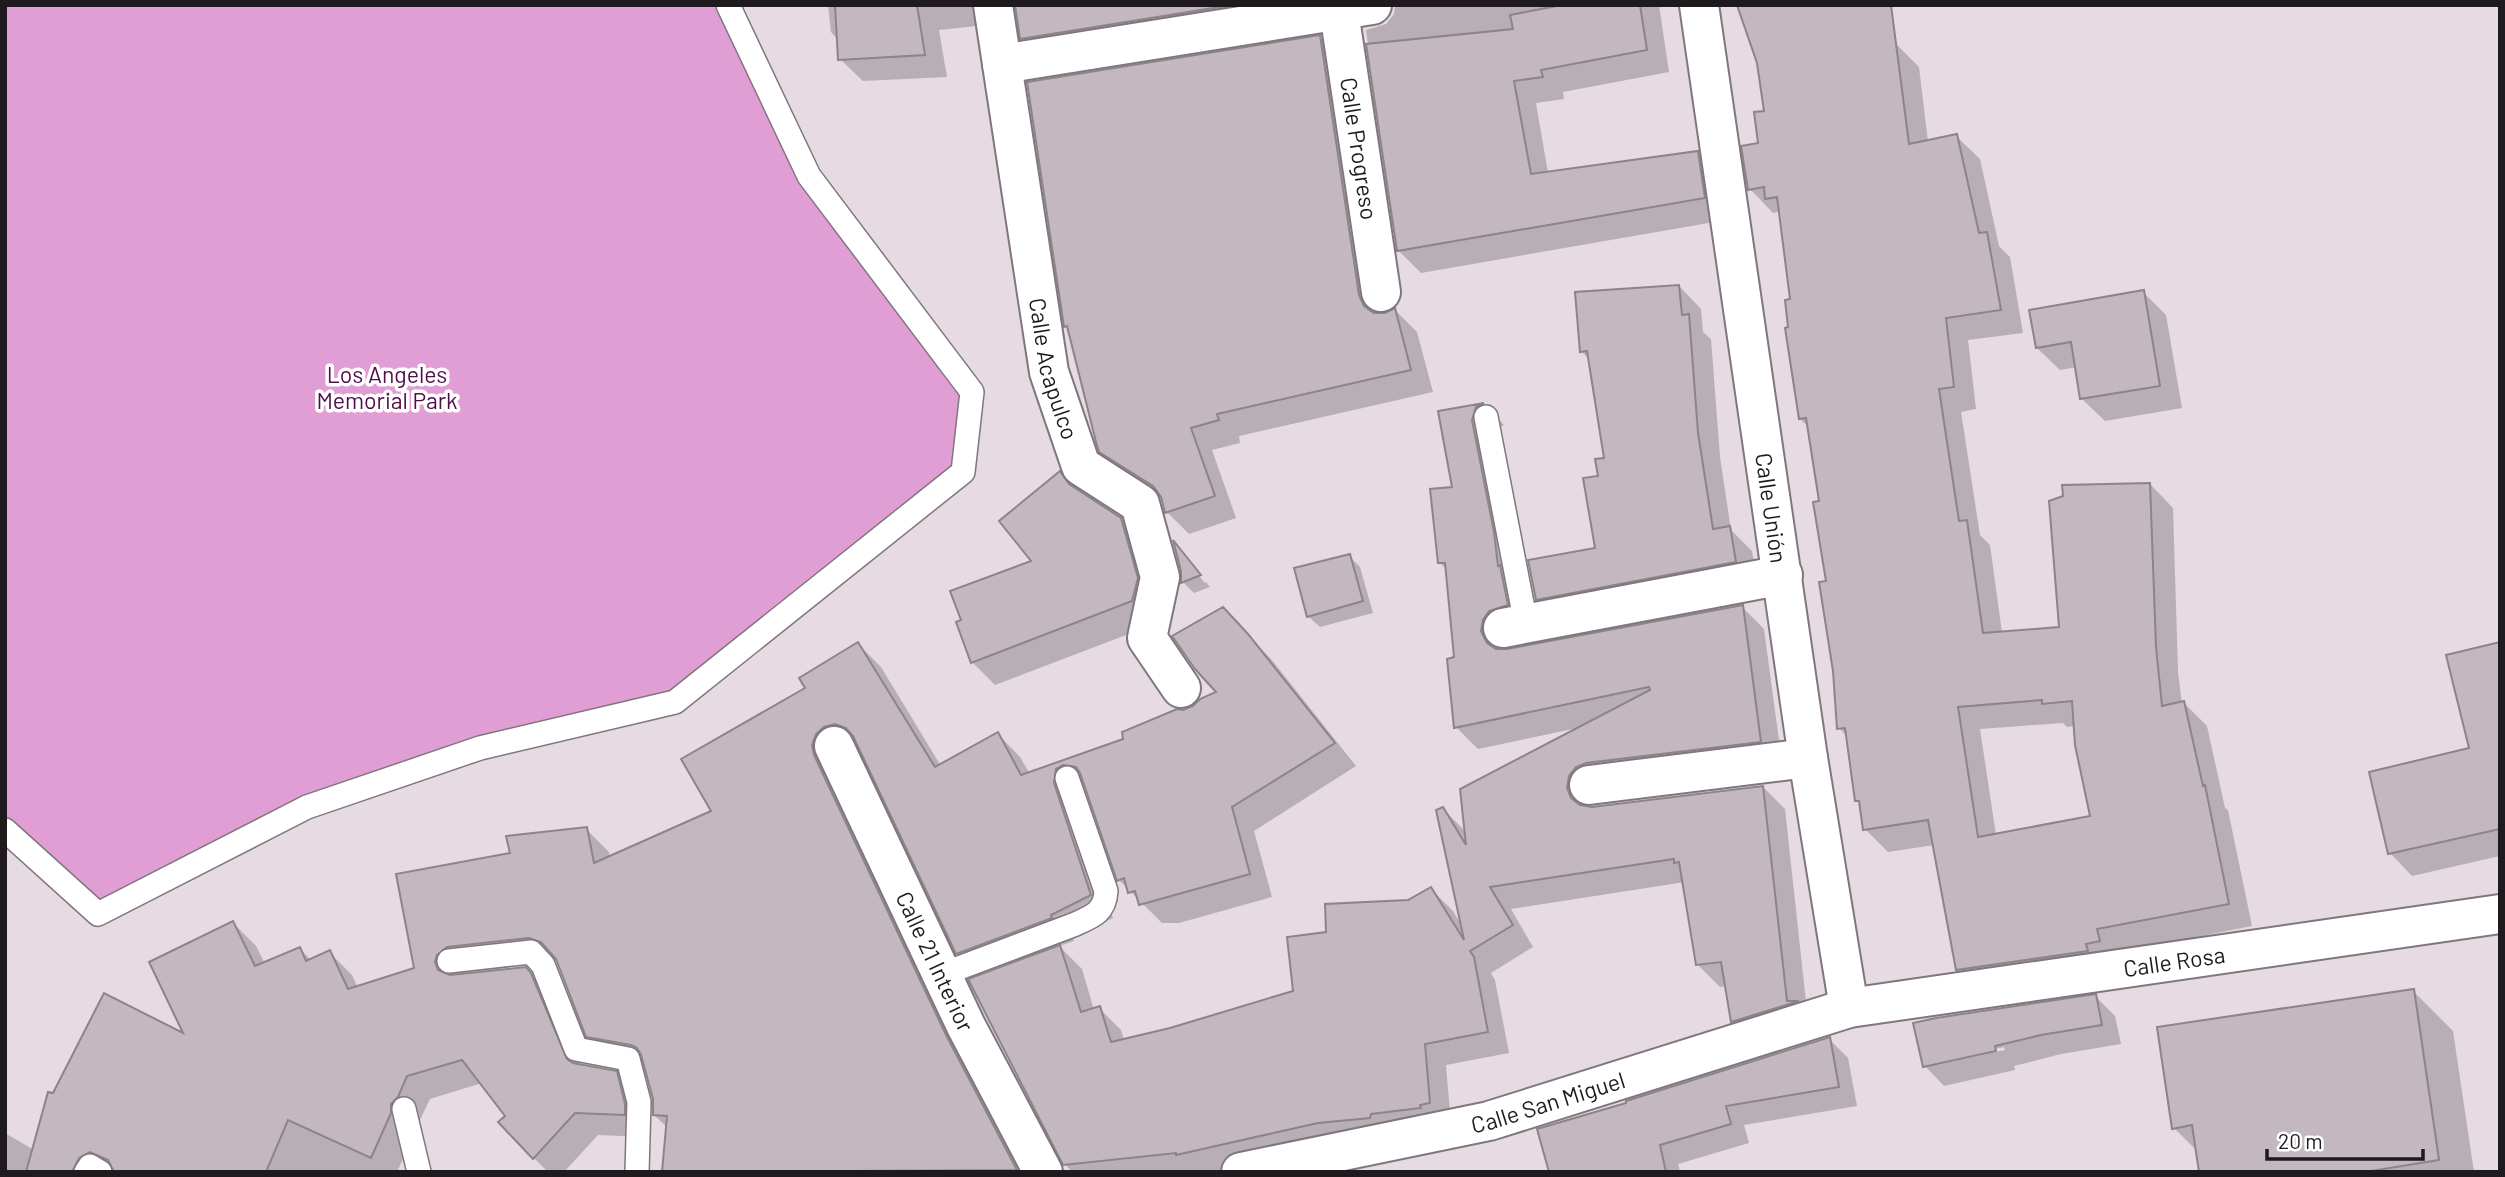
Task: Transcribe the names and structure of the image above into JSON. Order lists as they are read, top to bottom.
{
  "streets": {
    "street": [
      "Calle Progreso",
      "Calle Acapulco",
      "Calle Unión",
      "Calle 21 Interior",
      "Calle Rosa",
      "Calle San Miguel"
    ]
  },
  "crossings": [
    ["Calle Unión", "Calle Rosa"],
    ["Calle Unión", "Calle San Miguel"],
    ["Calle Rosa", "Calle San Miguel"]
  ],
  "parks": ["Los Angeles Memorial Park"],
  "scale_bar": "20 m"
}
